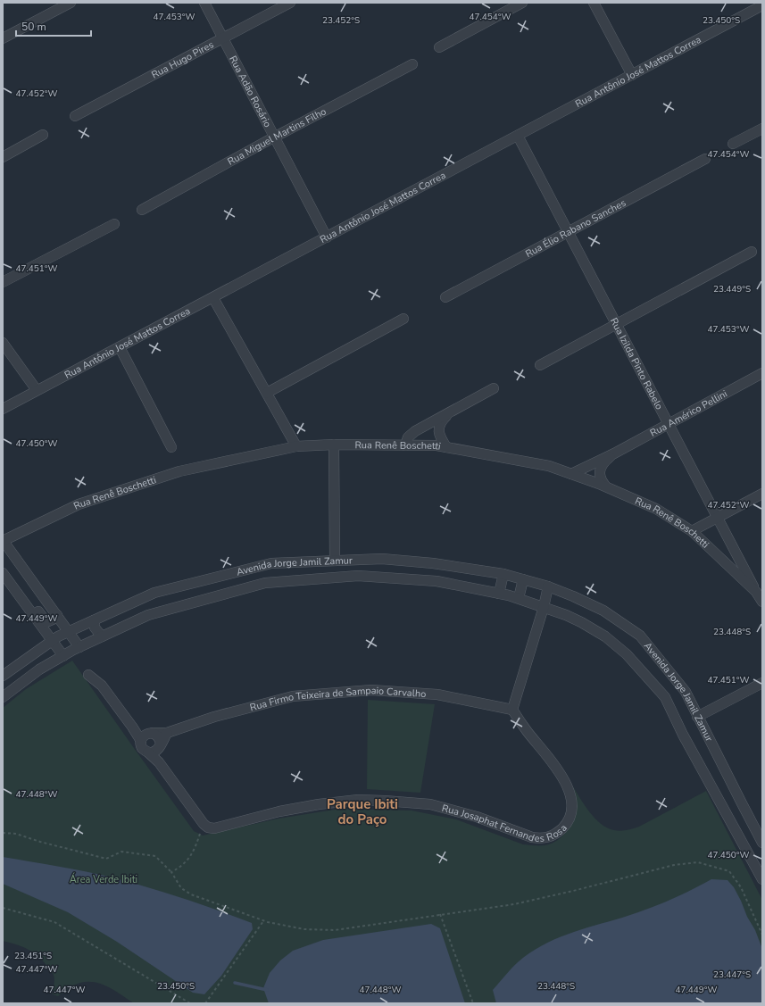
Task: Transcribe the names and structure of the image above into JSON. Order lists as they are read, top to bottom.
{
  "streets": {
    "street": [
      "Rua Hugo Pires",
      "Rua Antônio José Mattos Correa",
      "Rua Adão Rosário",
      "Rua Miguel Martins Filho",
      "Rua Élio Rabano Sanches",
      "Rua Izilda Pinto Rabelo",
      "Rua Américo Pellini",
      "Rua Renê Boschetti",
      "Avenida Jorge Jamil Zamur",
      "Rua Firmo Teixeira de Sampaio Carvalho",
      "Rua Josaphat Fernandes Rosa"
    ]
  },
  "crossings": [
    ["Rua Hugo Pires", "Rua Adão Rosário"],
    ["Rua Antônio José Mattos Correa", "Rua Adão Rosário"],
    ["Rua Antônio José Mattos Correa", "Rua Izilda Pinto Rabelo"],
    ["Rua Adão Rosário", "Rua Miguel Martins Filho"],
    ["Rua Élio Rabano Sanches", "Rua Izilda Pinto Rabelo"],
    ["Rua Izilda Pinto Rabelo", "Rua Américo Pellini"],
    ["Rua Izilda Pinto Rabelo", "Rua Renê Boschetti"],
    ["Rua Américo Pellini", "Rua Renê Boschetti"],
    ["Rua Firmo Teixeira de Sampaio Carvalho", "Rua Josaphat Fernandes Rosa"]
  ],
  "districts": ["Parque Ibiti do Paço"],
  "parks": ["Área Verde Ibiti"],
  "scale_bar": "50 m",
  "coordinates": [
    "47.453°W",
    "47.454°W",
    "23.452°S",
    "23.450°S",
    "47.452°W",
    "47.451°W",
    "23.449°S",
    "47.450°W",
    "47.449°W",
    "23.448°S",
    "47.448°W",
    "23.451°S",
    "47.447°W",
    "23.447°S"
  ]
}
